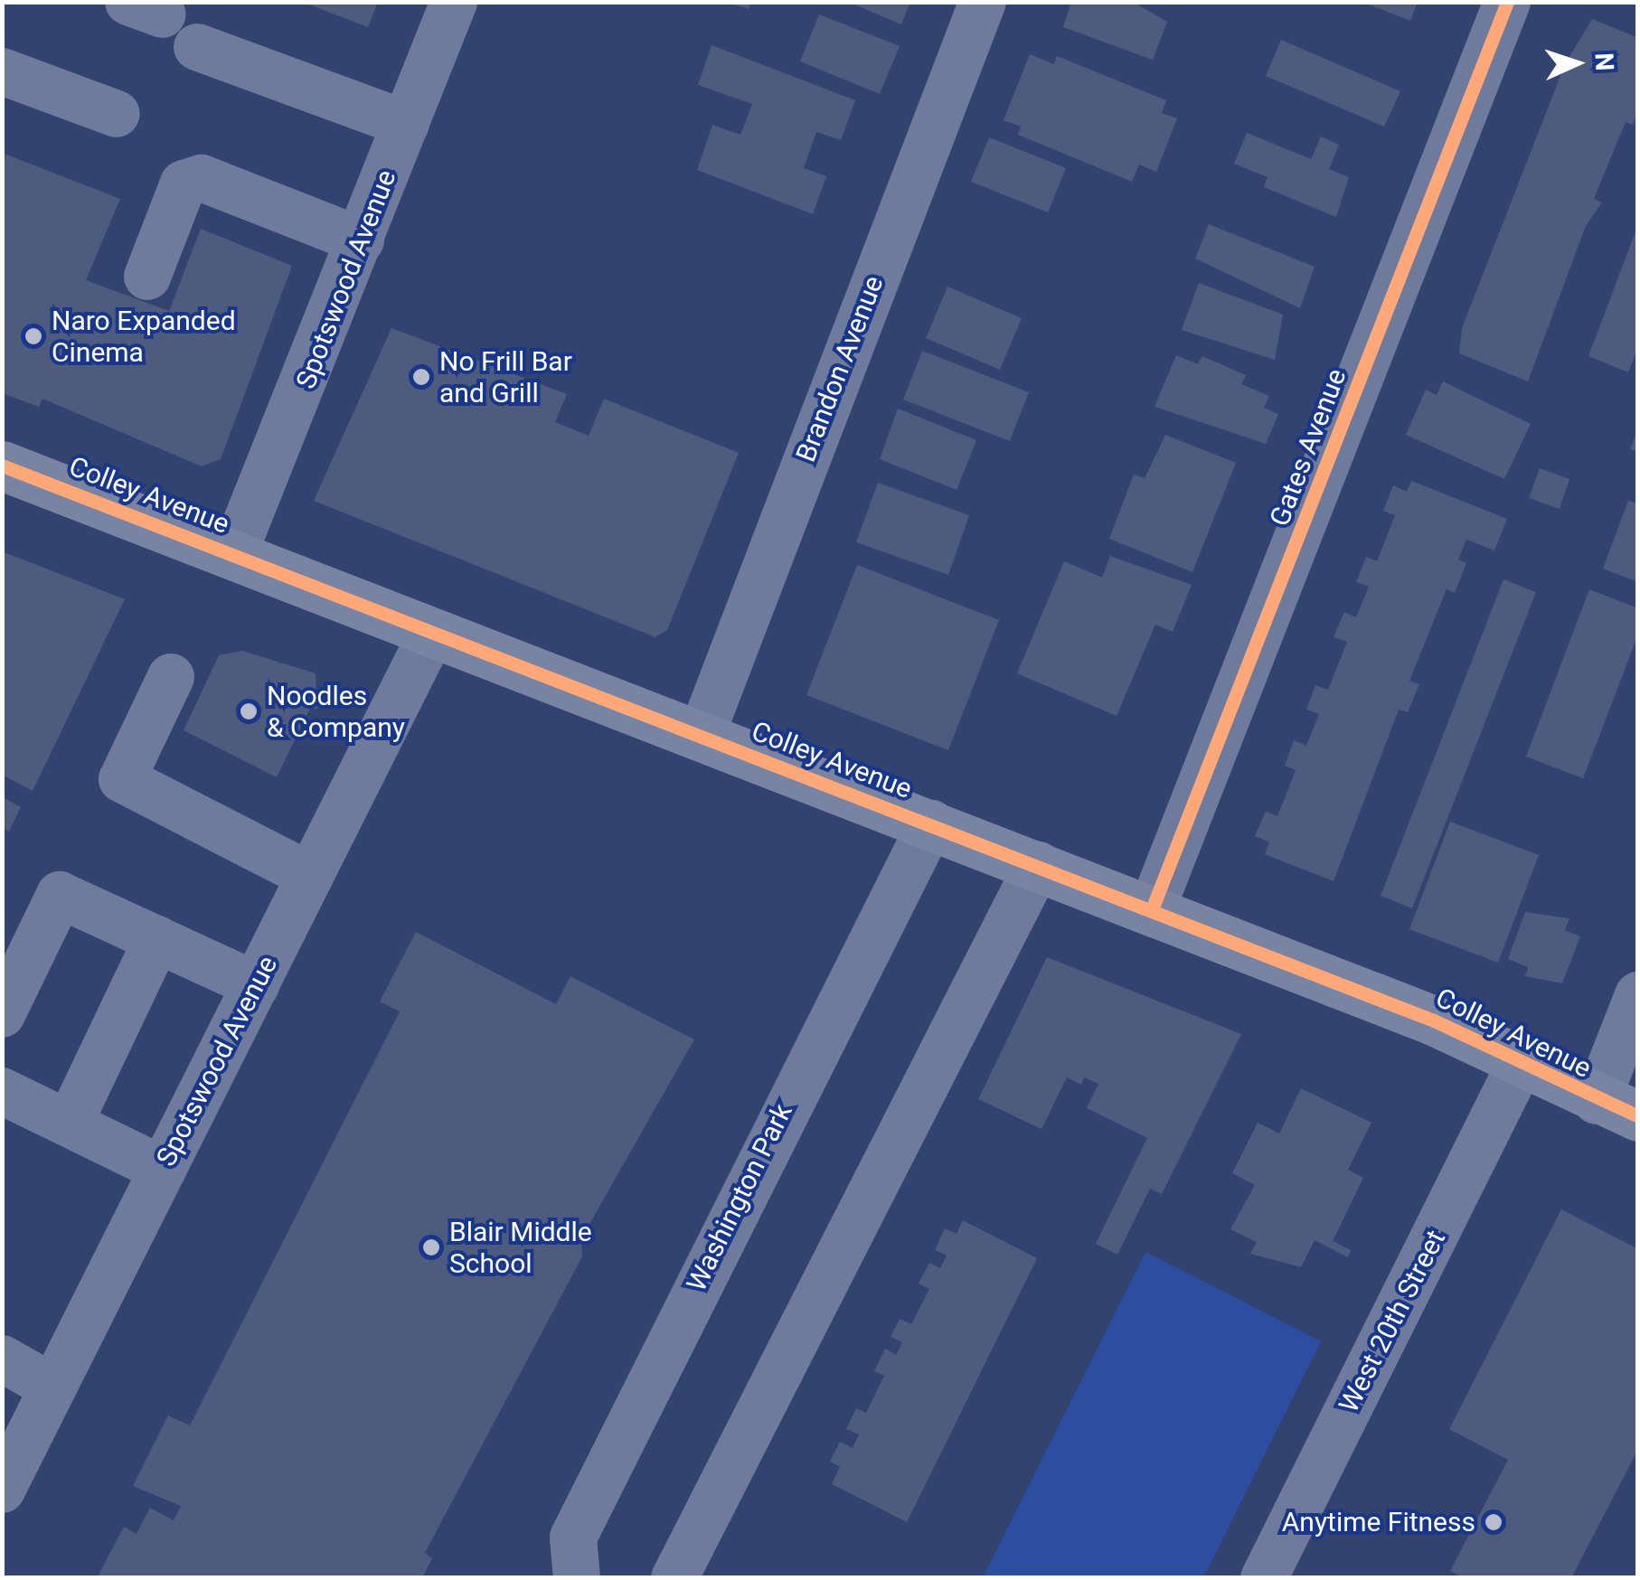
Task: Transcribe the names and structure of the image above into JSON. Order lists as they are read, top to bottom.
{
  "streets": {
    "main road": ["Colley Avenue"],
    "street": [
      "Spotswood Avenue",
      "Brandon Avenue",
      "Gates Avenue",
      "Washington Park",
      "West 20th Street"
    ]
  },
  "crossings": [
    ["Spotswood Avenue", "Colley Avenue"],
    ["Brandon Avenue", "Colley Avenue"],
    ["Gates Avenue", "Colley Avenue"],
    ["Colley Avenue", "Washington Park"],
    ["Colley Avenue", "West 20th Street"]
  ],
  "places": [
    "Naro Expanded Cinema",
    "No Frill Bar and Grill",
    "Noodles & Company",
    "Blair Middle School",
    "Anytime Fitness"
  ],
  "north": "right"
}
